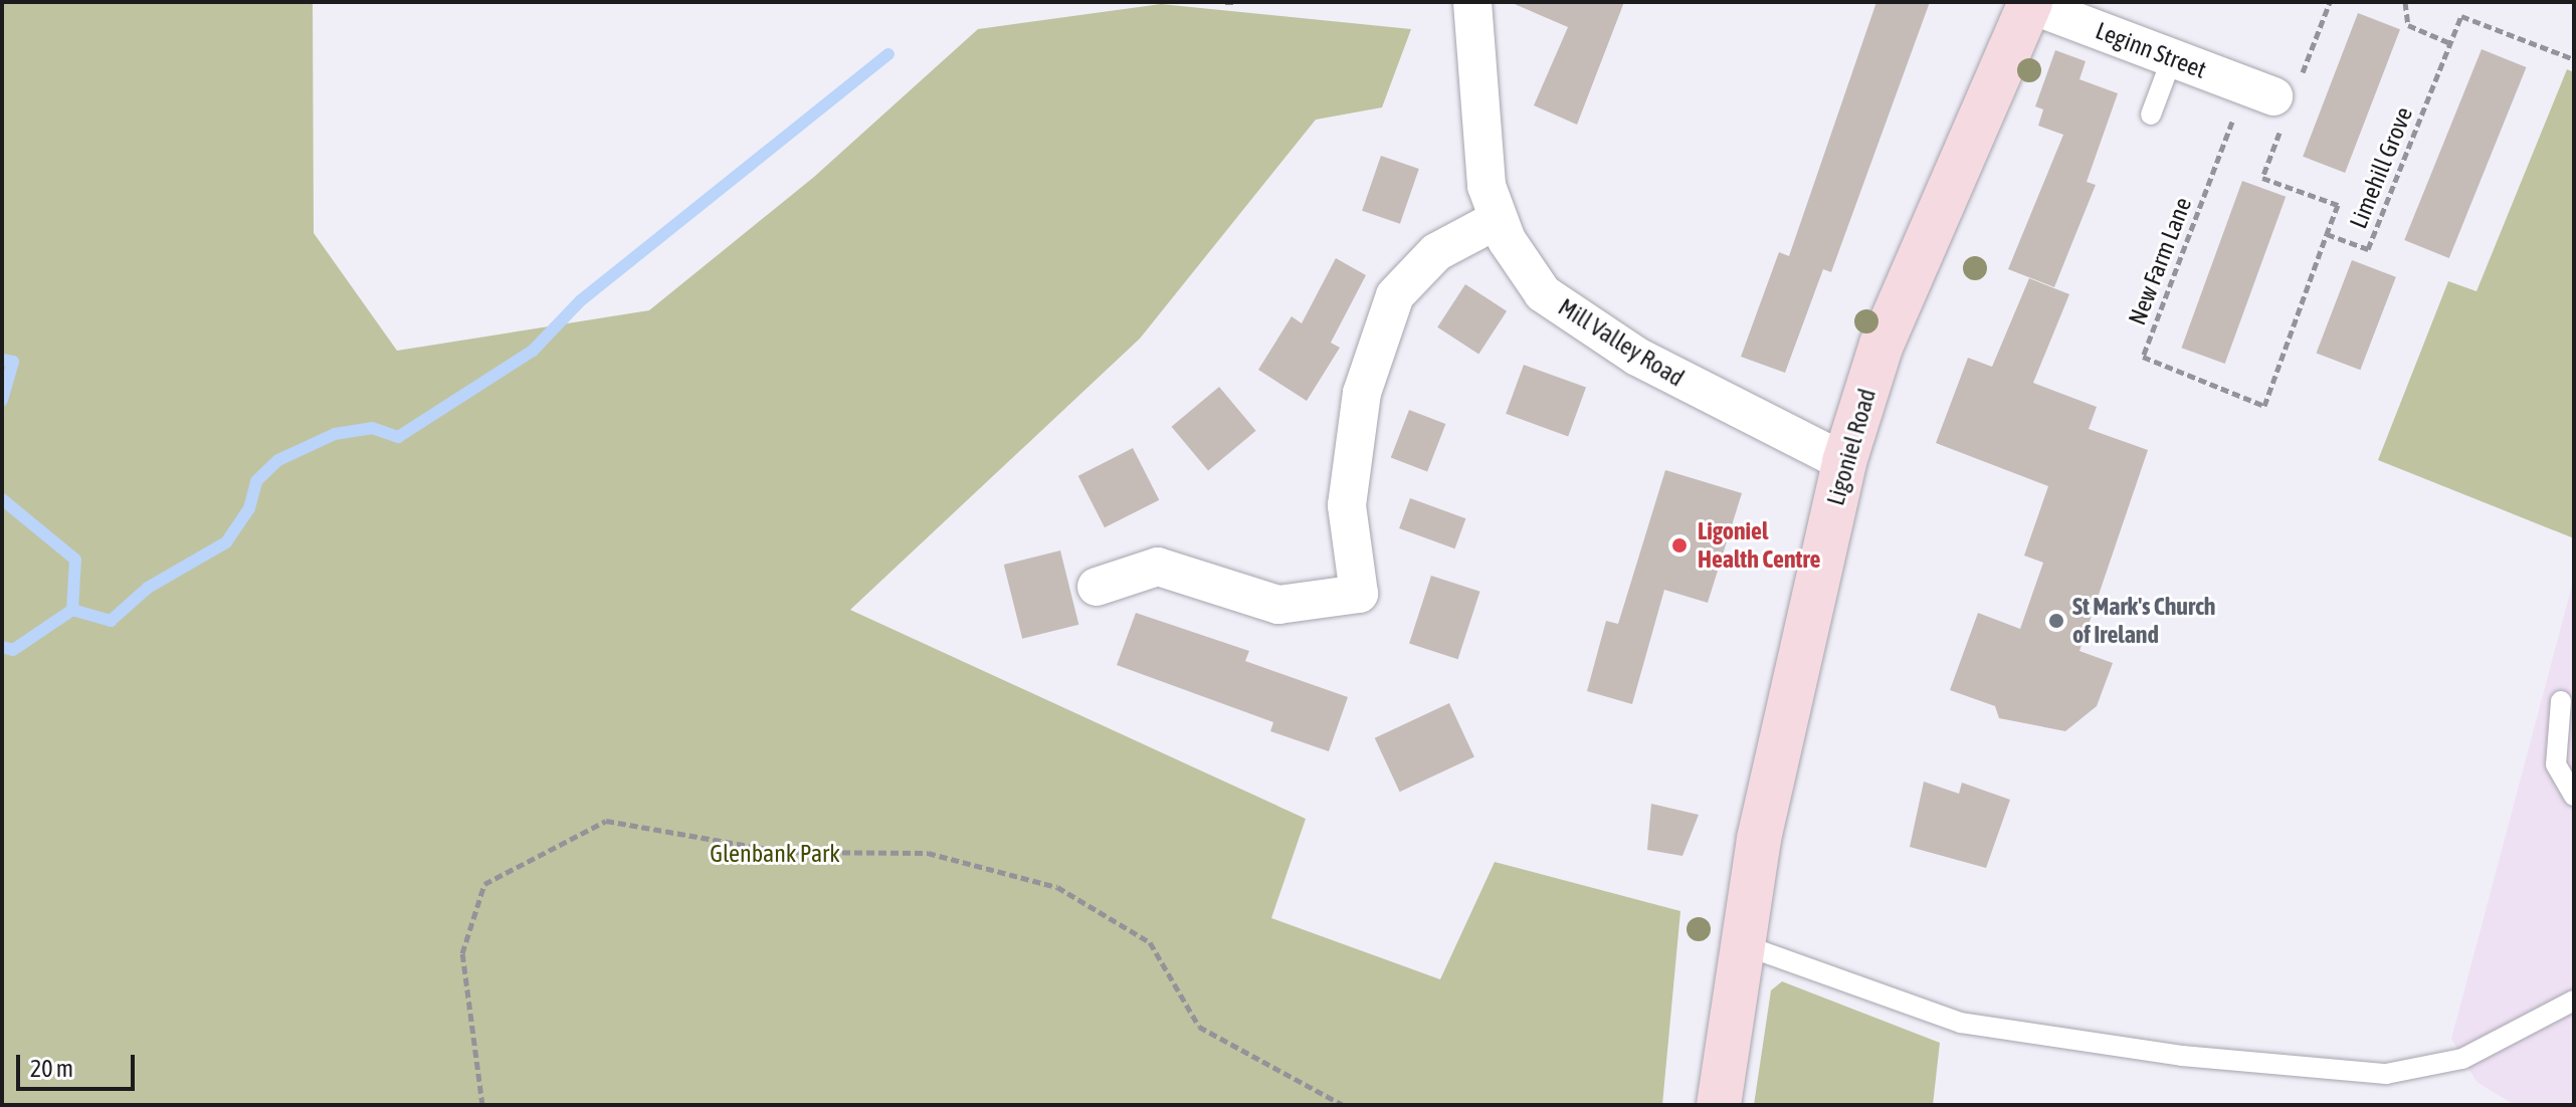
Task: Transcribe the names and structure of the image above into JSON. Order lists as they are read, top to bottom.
{
  "streets": {
    "street": ["Leginn Street", "Mill Valley Road", "Ligoniel Road"],
    "path": ["Limehill Grove", "New Farm Lane"]
  },
  "crossings": [
    ["Leginn Street", "New Farm Lane"],
    ["Leginn Street", "Ligoniel Road"],
    ["Limehill Grove", "New Farm Lane"],
    ["Mill Valley Road", "Ligoniel Road"]
  ],
  "parks": ["Glenbank Park"],
  "places": ["Ligoniel Health Centre", "St Mark's Church of Ireland"],
  "scale_bar": "20 m"
}
